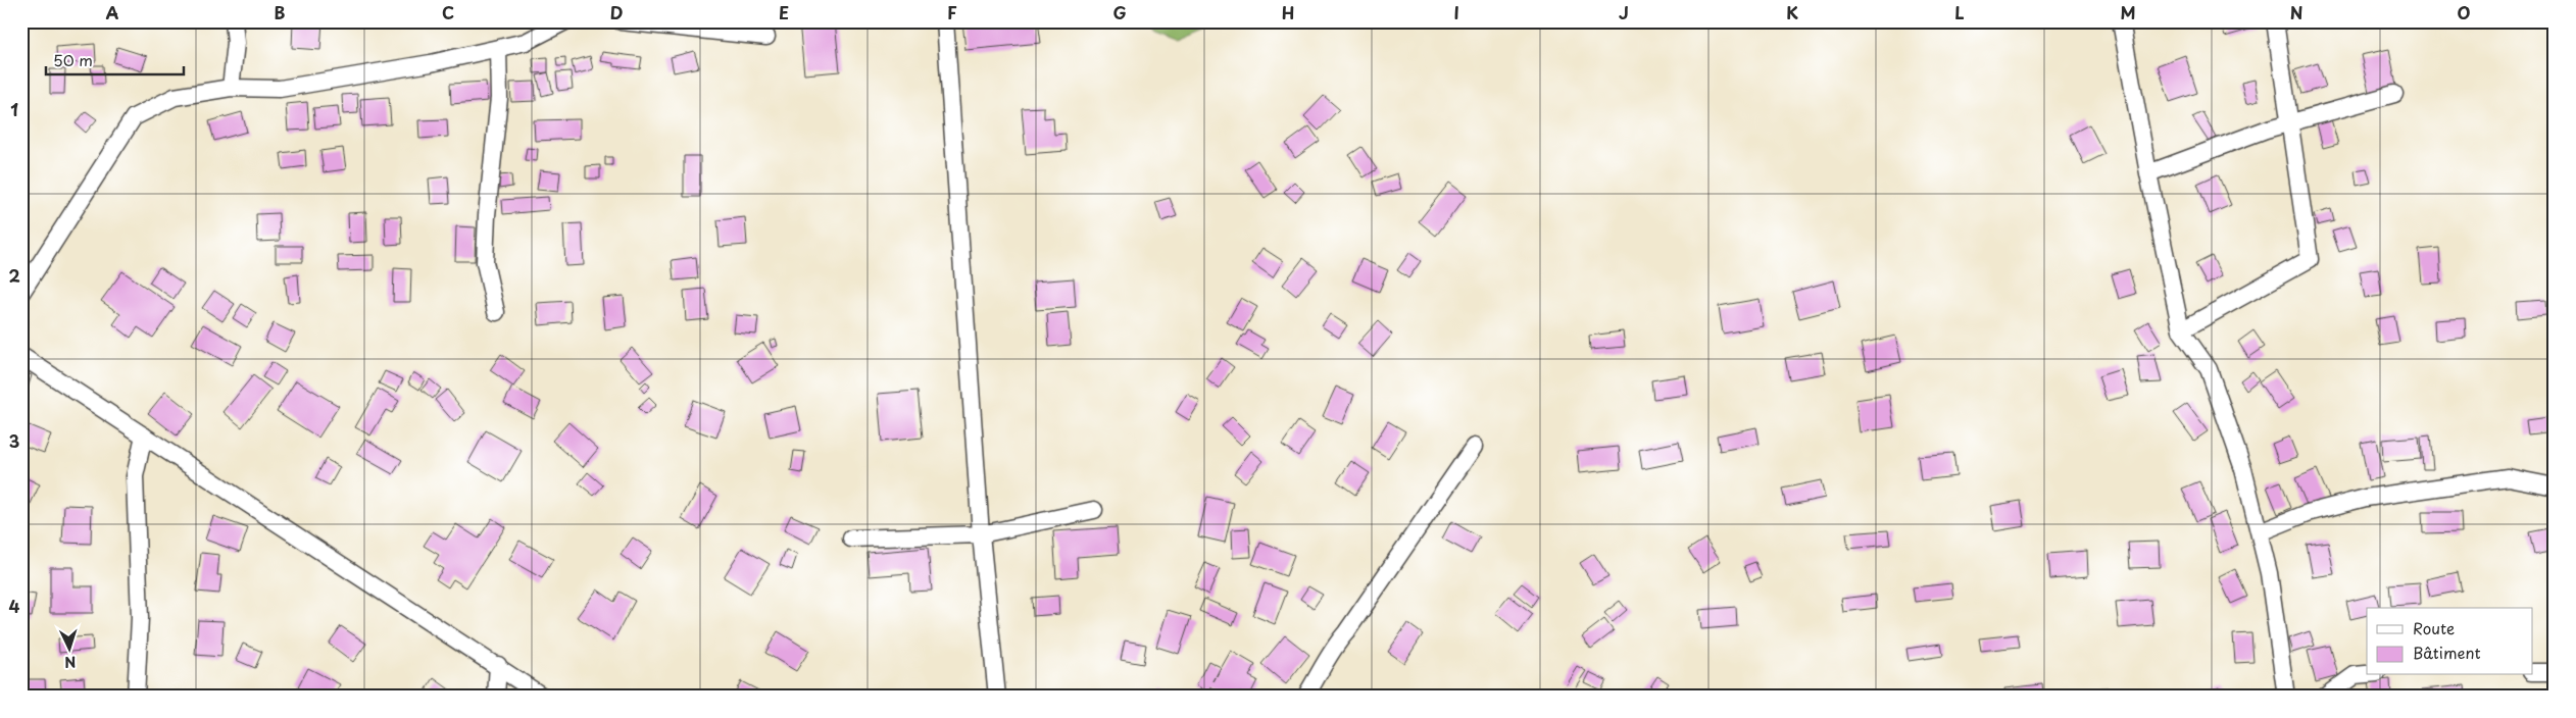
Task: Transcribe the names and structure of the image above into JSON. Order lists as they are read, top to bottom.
{
  "legend": ["Route", "Bâtiment"],
  "scale_bar": "50 m",
  "north": "bottom",
  "grid": {
    "columns": [
      "A",
      "B",
      "C",
      "D",
      "E",
      "F",
      "G",
      "H",
      "I",
      "J",
      "K",
      "L",
      "M",
      "N",
      "O"
    ],
    "rows": [
      "1",
      "2",
      "3",
      "4"
    ]
  }
}
